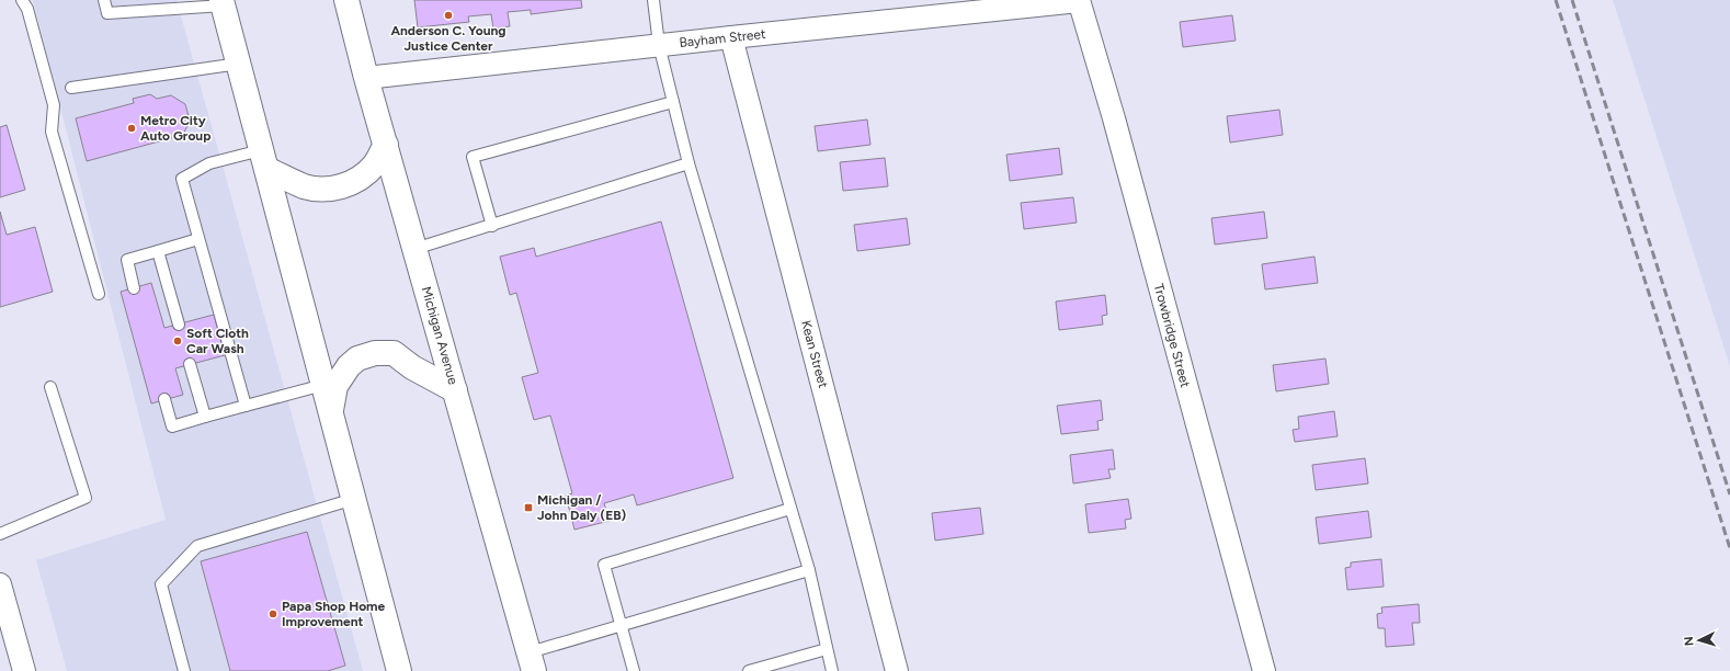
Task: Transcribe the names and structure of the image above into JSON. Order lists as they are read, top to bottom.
{
  "streets": {
    "main road": ["Michigan Avenue"],
    "street": ["Bayham Street", "Trowbridge Street", "Kean Street"]
  },
  "crossings": [
    ["Bayham Street", "Michigan Avenue"],
    ["Bayham Street", "Trowbridge Street"],
    ["Bayham Street", "Kean Street"]
  ],
  "places": {
    "other": [
      "Anderson C. Young Justice Center",
      "Metro City Auto Group",
      "Soft Cloth Car Wash",
      "Papa Shop Home Improvement"
    ],
    "transit": ["Michigan / John Daly (EB)"]
  },
  "north": "left"
}
